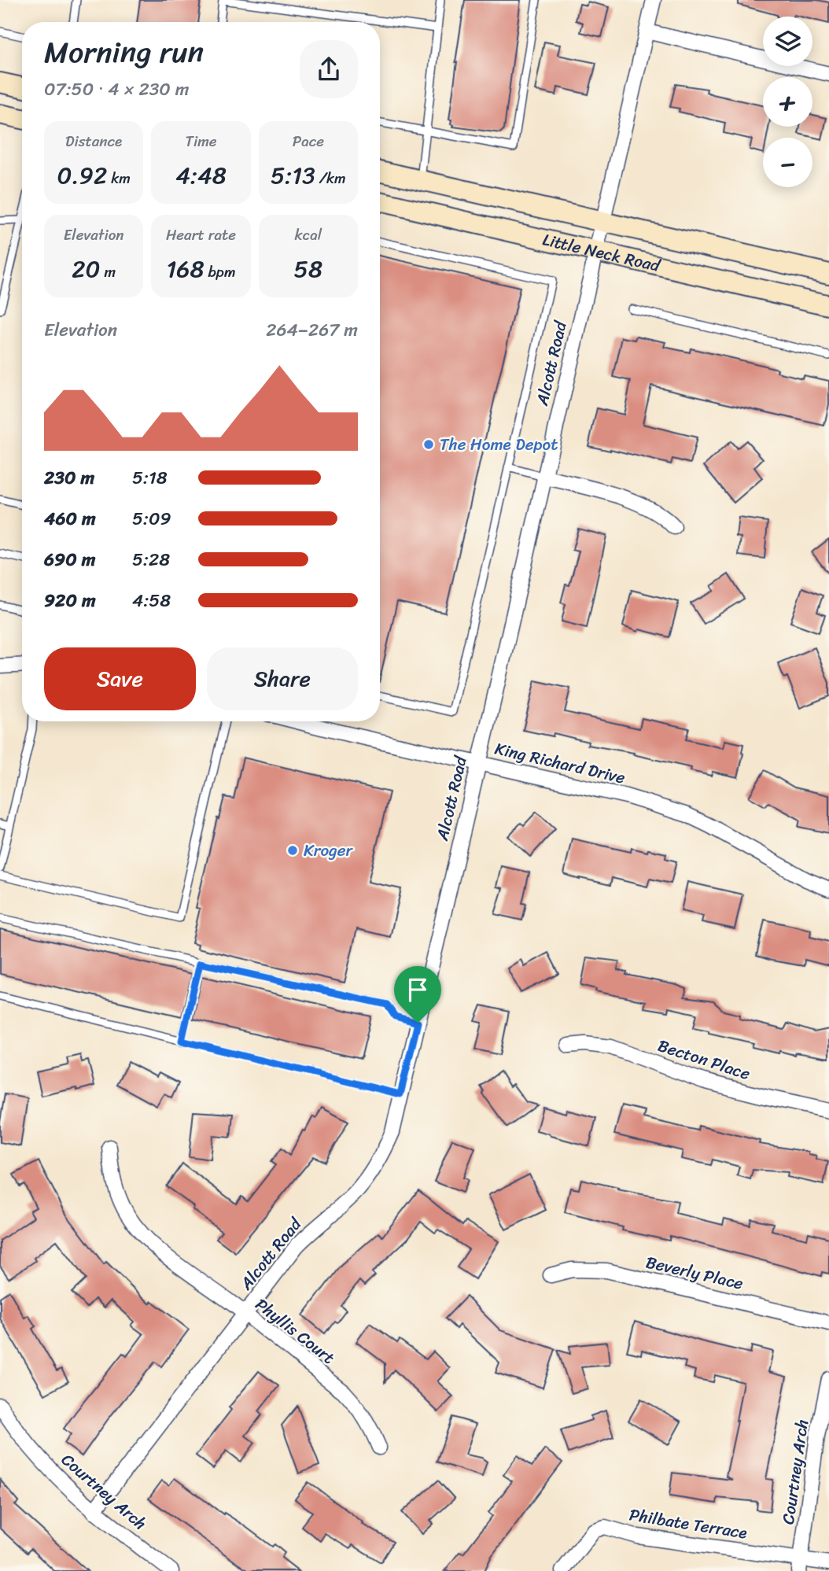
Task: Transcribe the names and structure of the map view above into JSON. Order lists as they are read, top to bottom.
{
  "streets": {
    "street": [
      "Little Neck Road",
      "Alcott Road",
      "King Richard Drive",
      "Becton Place",
      "Beverly Place",
      "Phyllis Court",
      "Courtney Arch",
      "Philbate Terrace"
    ]
  },
  "crossings": [
    ["Little Neck Road", "Alcott Road"],
    ["Alcott Road", "King Richard Drive"],
    ["Alcott Road", "Phyllis Court"],
    ["Alcott Road", "Courtney Arch"],
    ["Courtney Arch", "Philbate Terrace"]
  ],
  "places": ["The Home Depot", "Kroger"],
  "page": {
    "map_buttons": ["+", "−"],
    "heading": ["Morning run", "07:50 · 4 × 230 m"],
    "stats": [
      ["Distance", "0.92 km"],
      ["Time", "4:48"],
      ["Pace", "5:13 /km"],
      ["Elevation", "20 m"],
      ["Heart rate", "168 bpm"],
      ["kcal", "58"]
    ],
    "chart": ["Elevation", "264–267 m"],
    "list": [
      {
        "name": "230 m",
        "note": "5:18"
      },
      {
        "name": "460 m",
        "note": "5:09"
      },
      {
        "name": "690 m",
        "note": "5:28"
      },
      {
        "name": "920 m",
        "note": "4:58"
      }
    ],
    "buttons": ["Save", "Share"]
  }
}
